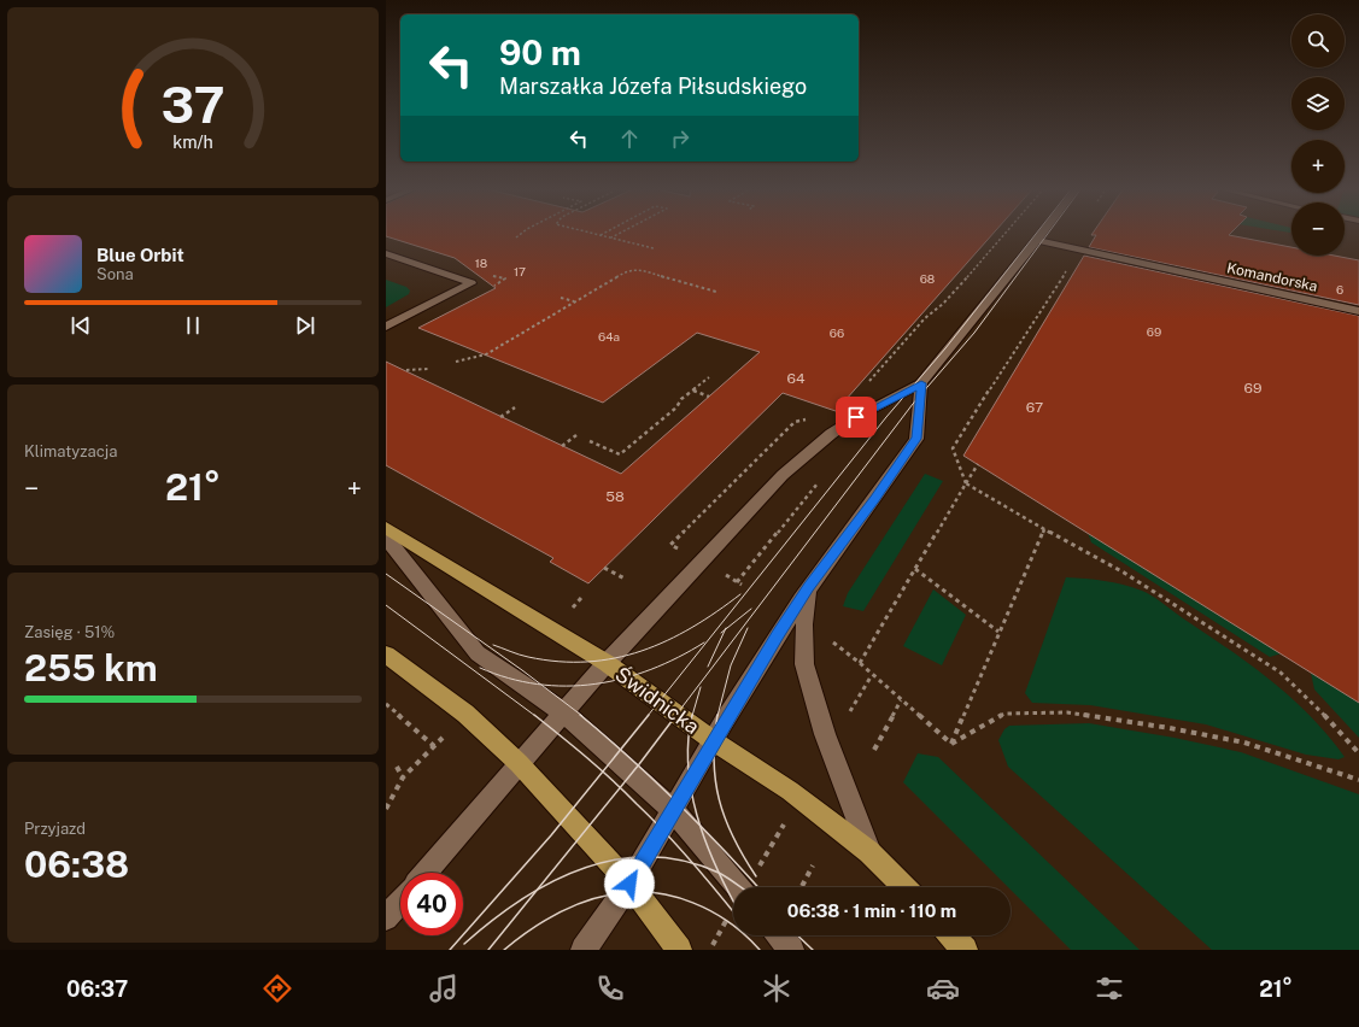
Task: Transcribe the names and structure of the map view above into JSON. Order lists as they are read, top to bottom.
{
  "streets": {
    "main road": ["Świdnicka"],
    "street": ["Komandorska"]
  },
  "house_numbers": [
    "18",
    "17",
    "68",
    "6",
    "69",
    "66",
    "64a",
    "64",
    "69",
    "67",
    "58"
  ],
  "page": {
    "map_buttons": ["+", "−"],
    "turn": ["90 m", "Marszałka Józefa Piłsudskiego"],
    "song": ["Blue Orbit", "Sona"],
    "tile": [
      "Klimatyzacja",
      ["Zasięg · 51%", "255 km"],
      ["Przyjazd", "06:38"]
    ],
    "heat": ["−", "21°", "+"],
    "limit": "40",
    "trip": "06:38 · 1 min · 110 m",
    "tabs": ["06:37", "21°"],
    "gauge": ["37", "km/h"]
  }
}
